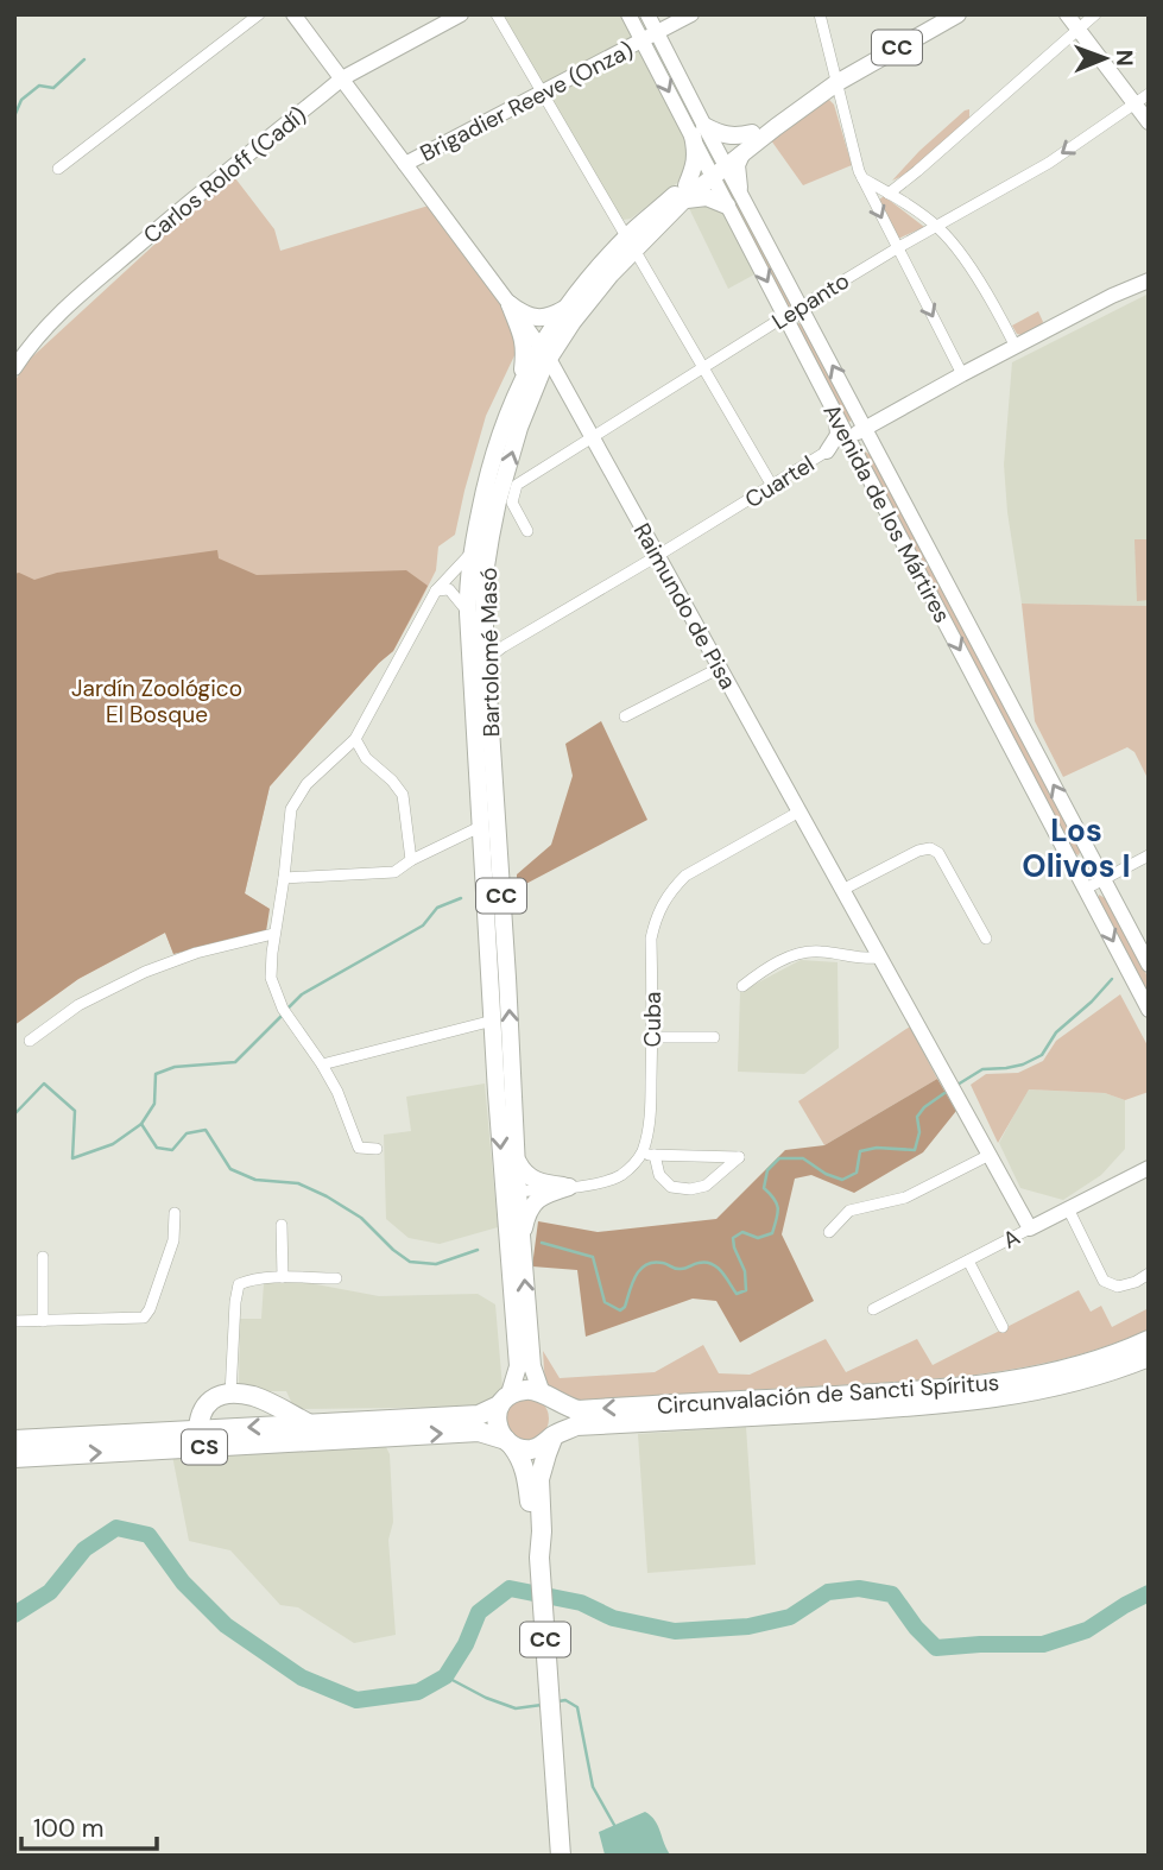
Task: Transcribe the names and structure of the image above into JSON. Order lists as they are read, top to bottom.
{
  "streets": {
    "highway": ["CC", "Circunvalación de Sancti Spíritus", "CS"],
    "main road": ["Bartolomé Masó"],
    "street": [
      "Brigadier Reeve (Onza)",
      "Carlos Roloff (Cadí)",
      "Lepanto",
      "Cuartel",
      "Avenida de los Mártires",
      "Raimundo de Pisa",
      "Cuba",
      "A"
    ]
  },
  "crossings": [
    ["CC", "Bartolomé Masó"],
    ["CC", "Circunvalación de Sancti Spíritus"],
    ["CC", "CS"],
    ["Brigadier Reeve (Onza)", "Avenida de los Mártires"],
    ["Brigadier Reeve (Onza)", "Raimundo de Pisa"],
    ["Carlos Roloff (Cadí)", "Raimundo de Pisa"],
    ["Lepanto", "Avenida de los Mártires"],
    ["Lepanto", "Raimundo de Pisa"],
    ["Cuartel", "Avenida de los Mártires"],
    ["Cuartel", "Raimundo de Pisa"],
    ["Cuartel", "Bartolomé Masó"],
    ["Avenida de los Mártires", "Bartolomé Masó"],
    ["Raimundo de Pisa", "Bartolomé Masó"],
    ["Raimundo de Pisa", "Cuba"],
    ["Raimundo de Pisa", "A"],
    ["Bartolomé Masó", "Circunvalación de Sancti Spíritus"],
    ["Bartolomé Masó", "CS"],
    ["Circunvalación de Sancti Spíritus", "CS"]
  ],
  "districts": ["Los Olivos I"],
  "parks": ["Jardín Zoológico El Bosque"],
  "scale_bar": "100 m",
  "north": "right"
}
